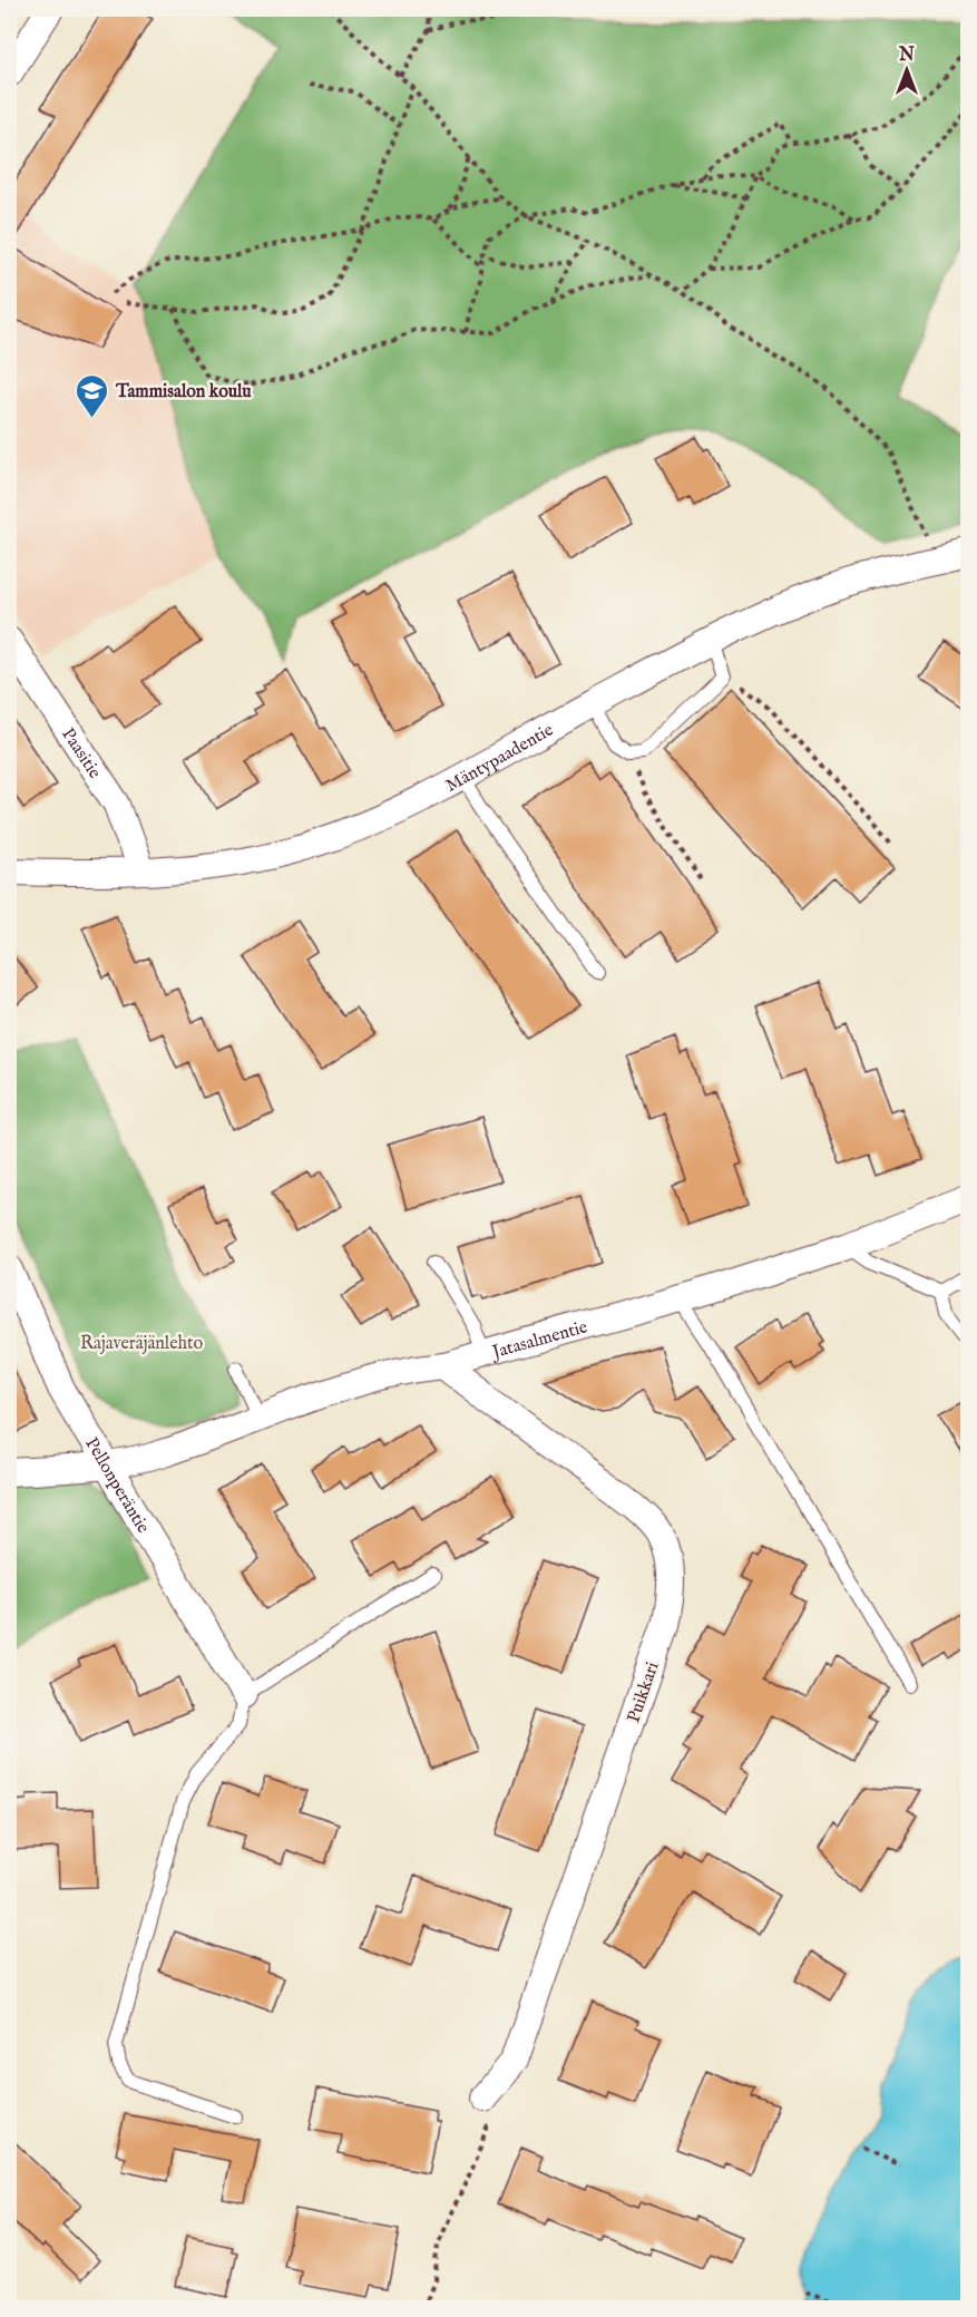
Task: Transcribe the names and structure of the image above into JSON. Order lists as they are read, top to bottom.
{
  "streets": {
    "street": [
      "Paasitie",
      "Mäntypaadentie",
      "Jatasalmentie",
      "Pellonperäntie",
      "Puikkari"
    ]
  },
  "crossings": [
    ["Paasitie", "Mäntypaadentie"],
    ["Jatasalmentie", "Pellonperäntie"],
    ["Jatasalmentie", "Puikkari"]
  ],
  "parks": ["Rajaveräjänlehto"],
  "places": {
    "school or university": ["Tammisalon koulu"]
  },
  "north": "top"
}
